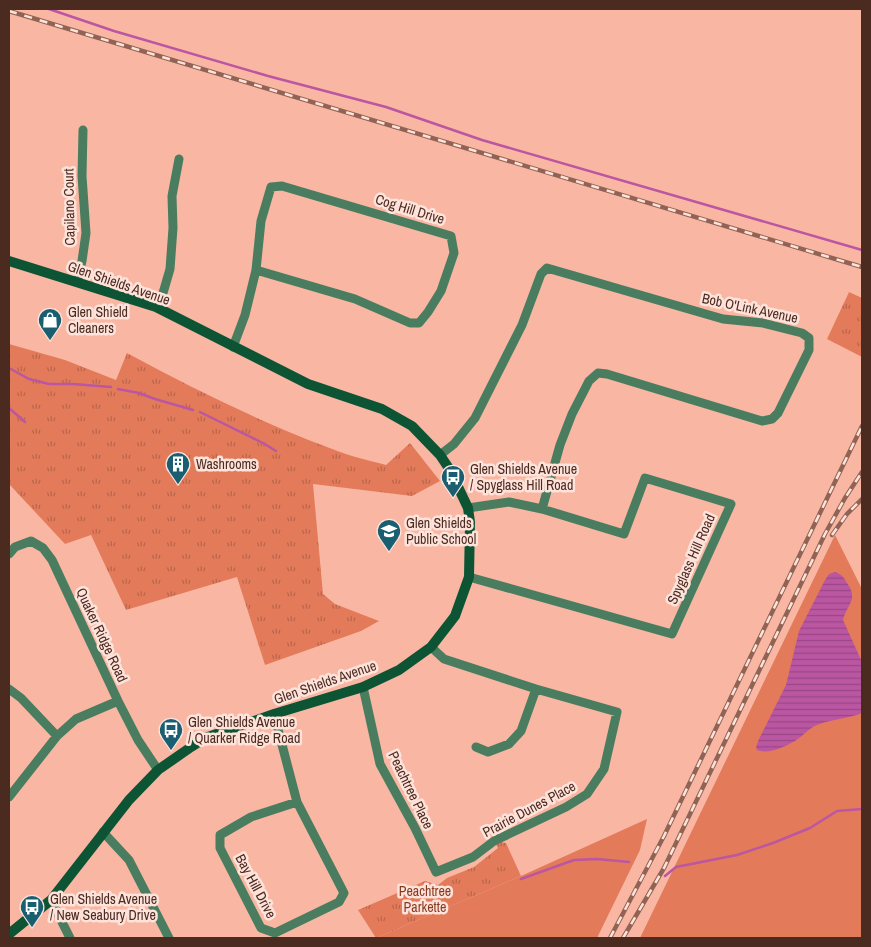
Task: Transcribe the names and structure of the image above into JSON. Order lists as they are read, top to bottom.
{
  "streets": {
    "street": [
      "Capilano Court",
      "Cog Hill Drive",
      "Glen Shields Avenue",
      "Bob O'Link Avenue",
      "Spyglass Hill Road",
      "Quaker Ridge Road",
      "Peachtree Place",
      "Prairie Dunes Place",
      "Bay Hill Drive"
    ]
  },
  "crossings": [
    ["Capilano Court", "Glen Shields Avenue"],
    ["Cog Hill Drive", "Glen Shields Avenue"],
    ["Glen Shields Avenue", "Bob O'Link Avenue"],
    ["Glen Shields Avenue", "Spyglass Hill Road"],
    ["Glen Shields Avenue", "Quaker Ridge Road"],
    ["Glen Shields Avenue", "Peachtree Place"],
    ["Glen Shields Avenue", "Prairie Dunes Place"],
    ["Glen Shields Avenue", "Bay Hill Drive"],
    ["Bob O'Link Avenue", "Spyglass Hill Road"],
    ["Peachtree Place", "Prairie Dunes Place"]
  ],
  "parks": ["Peachtree Parkette"],
  "places": {
    "shop": ["Glen Shield Cleaners"],
    "building": ["Washrooms"],
    "bus stop": ["Glen Shields Avenue / Spyglass Hill Road", "Glen Shields Avenue / Quarker Ridge Road", "Glen Shields Avenue / New Seabury Drive"],
    "school or university": ["Glen Shields Public School"]
  }
}
